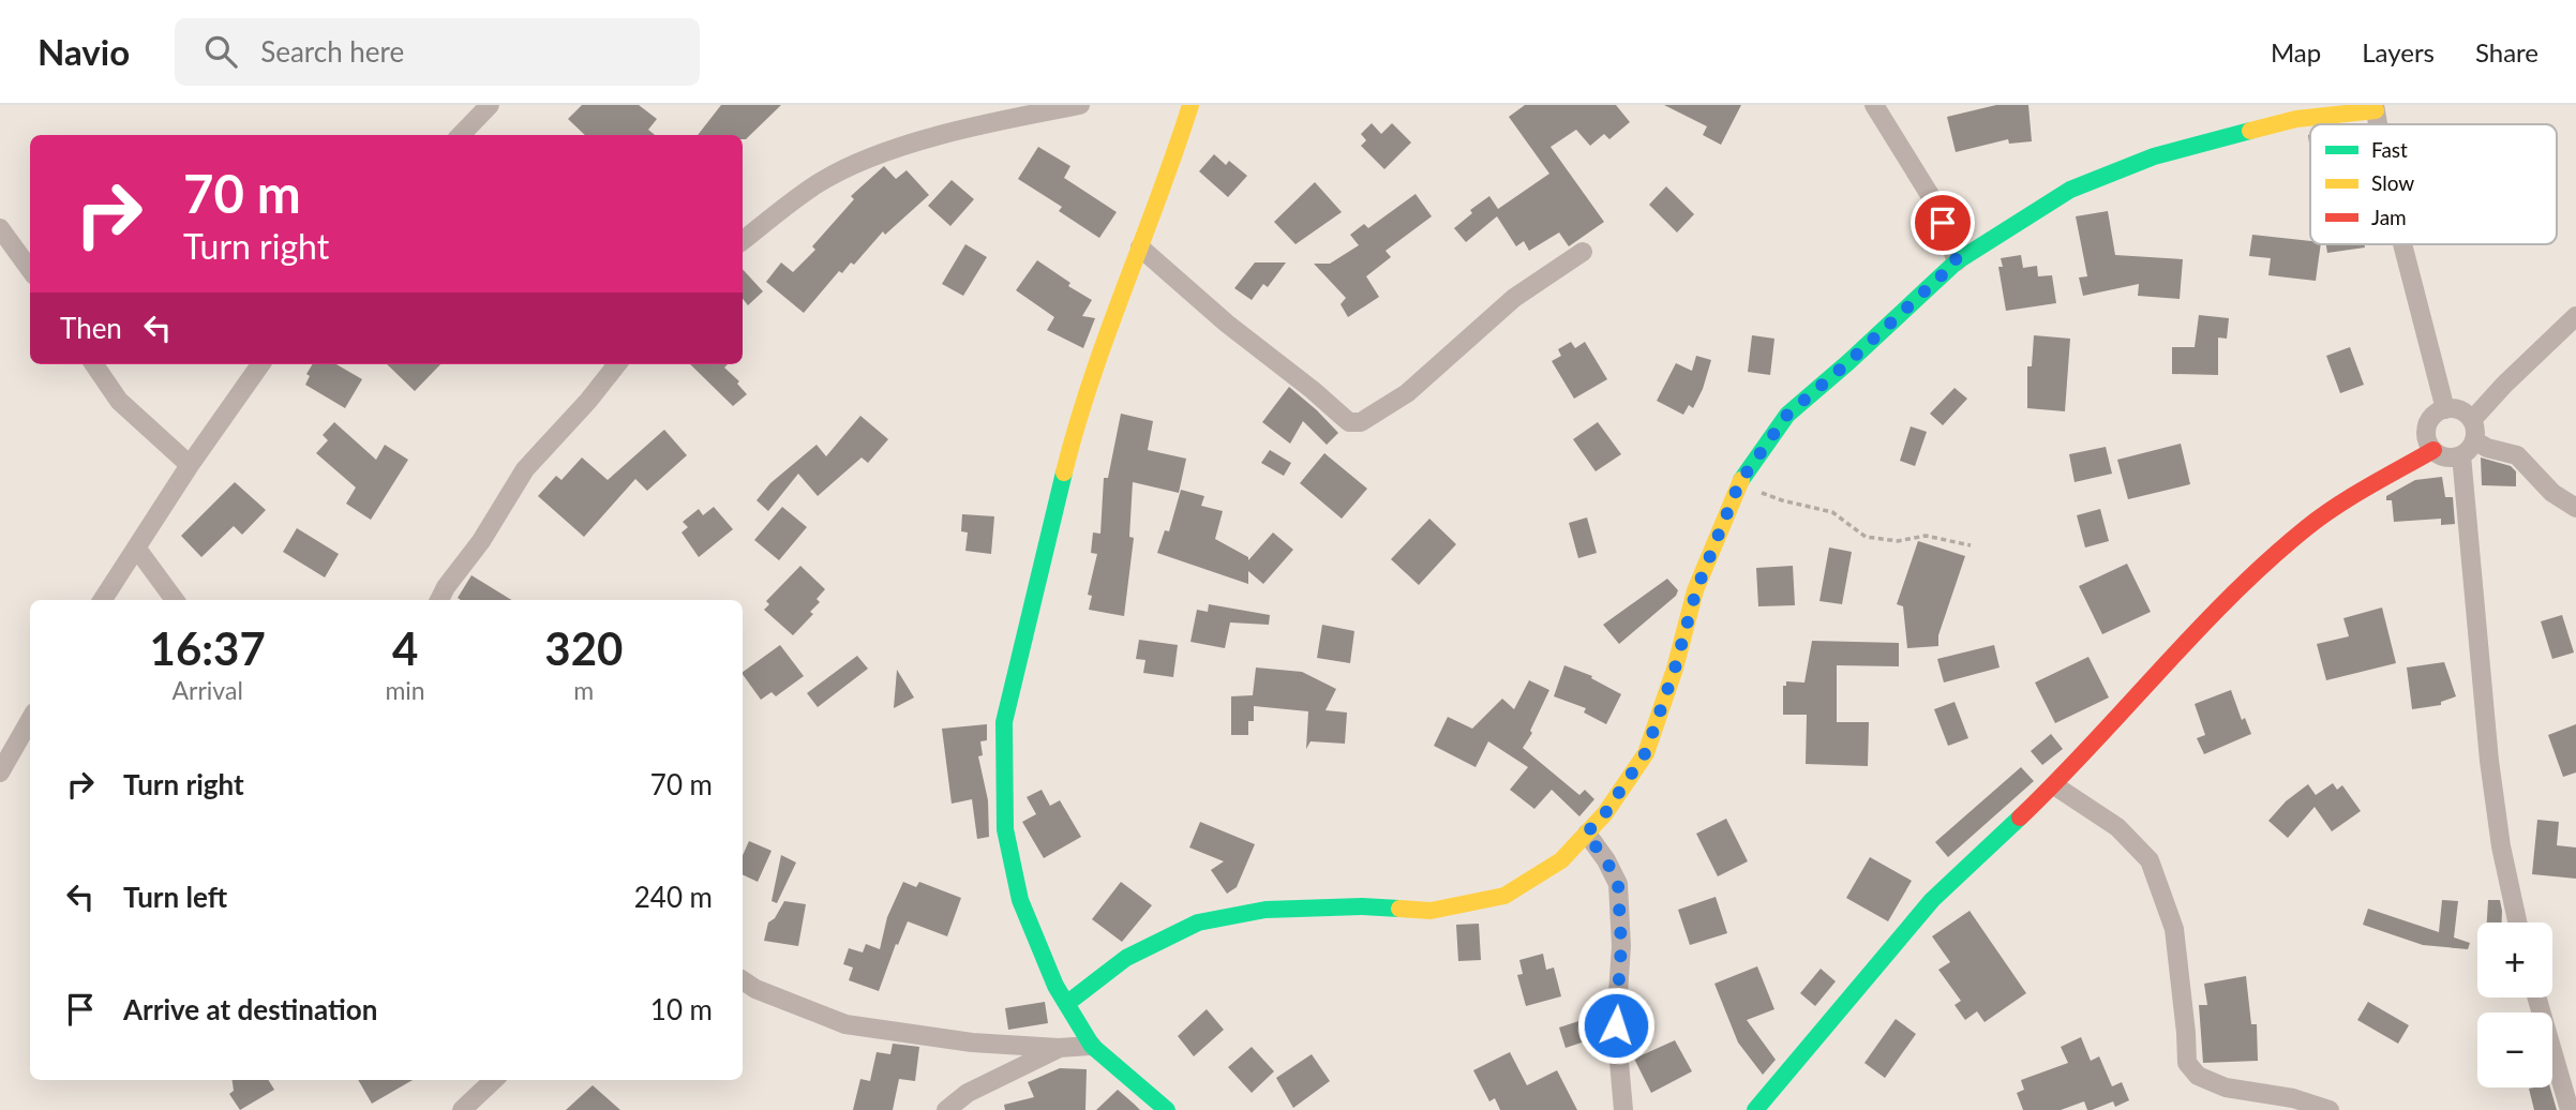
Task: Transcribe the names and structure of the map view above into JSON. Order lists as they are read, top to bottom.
{
  "legend": ["Fast", "Slow", "Jam"],
  "page": {
    "header": "Navio",
    "search": "Search here",
    "nav": ["Map", "Layers", "Share"],
    "turn": ["70 m", "Turn right"],
    "then": "Then",
    "eta": [
      "16:37",
      "Arrival",
      "4",
      "min",
      "320",
      "m"
    ],
    "list": [
      {
        "name": "Turn right",
        "value": "70 m"
      },
      {
        "name": "Turn left",
        "value": "240 m"
      },
      {
        "name": "Arrive at destination",
        "value": "10 m"
      }
    ],
    "map_buttons": ["+", "−"]
  }
}
